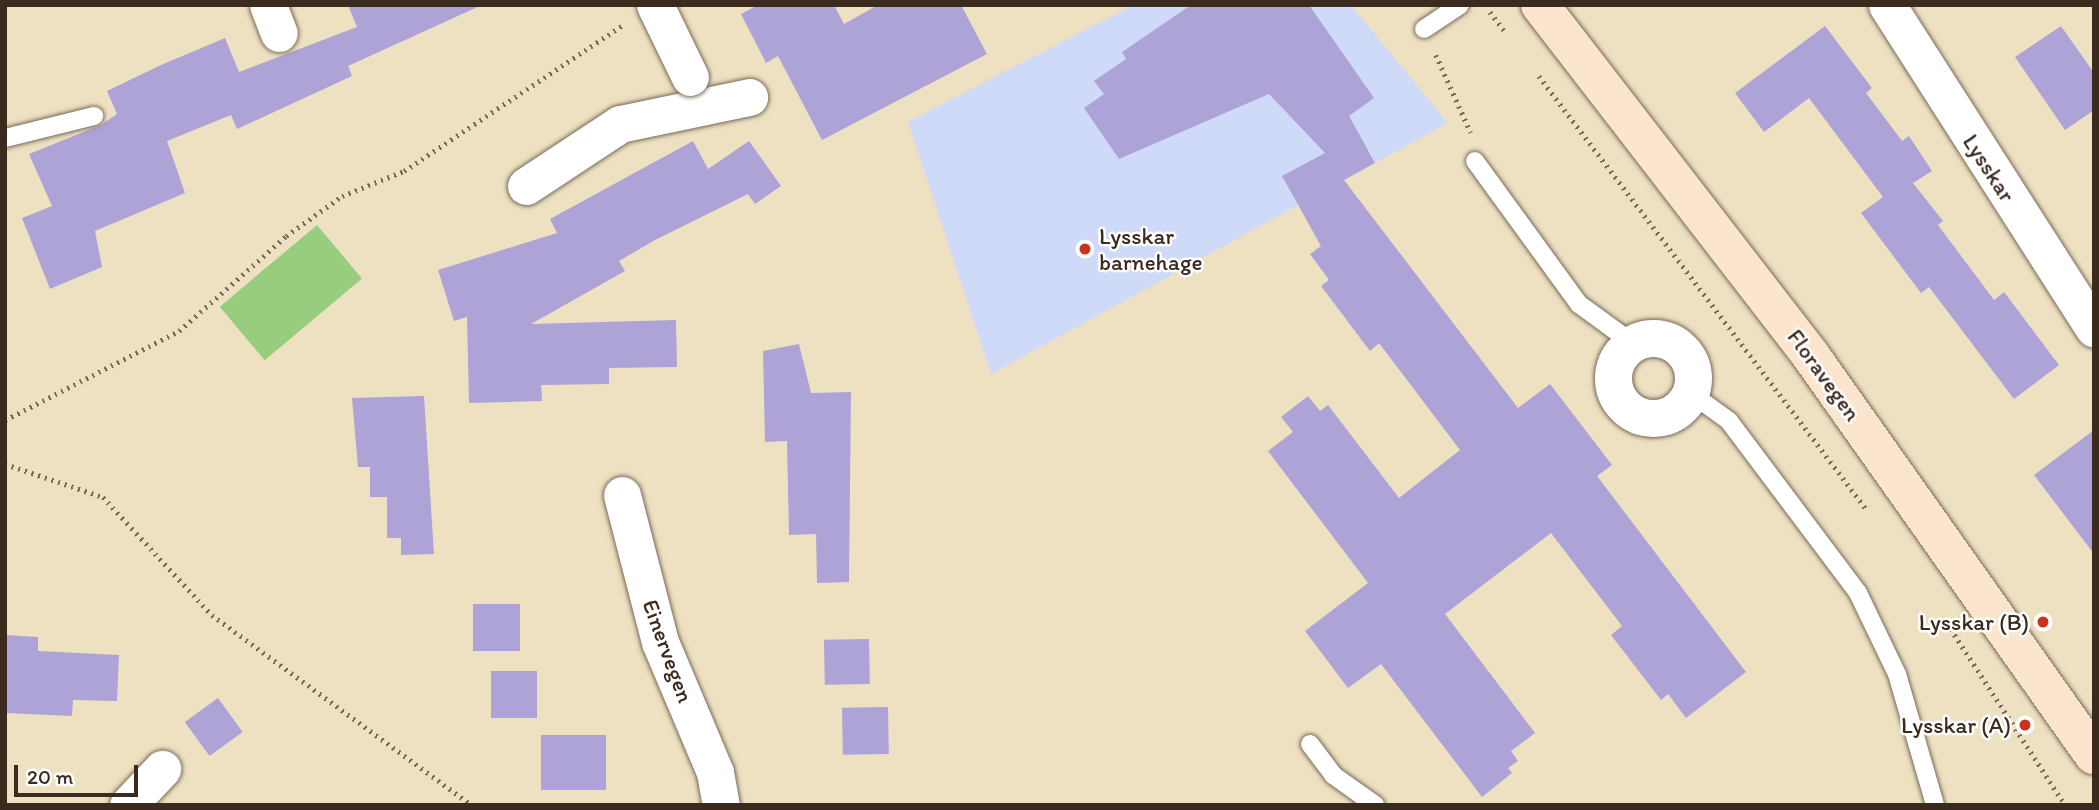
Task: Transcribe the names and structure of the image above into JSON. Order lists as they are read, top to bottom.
{
  "streets": {
    "street": ["Lysskar", "Floravegen", "Einervegen"]
  },
  "places": ["Lysskar barnehage", "Lysskar (B)", "Lysskar (A)"],
  "scale_bar": "20 m"
}
